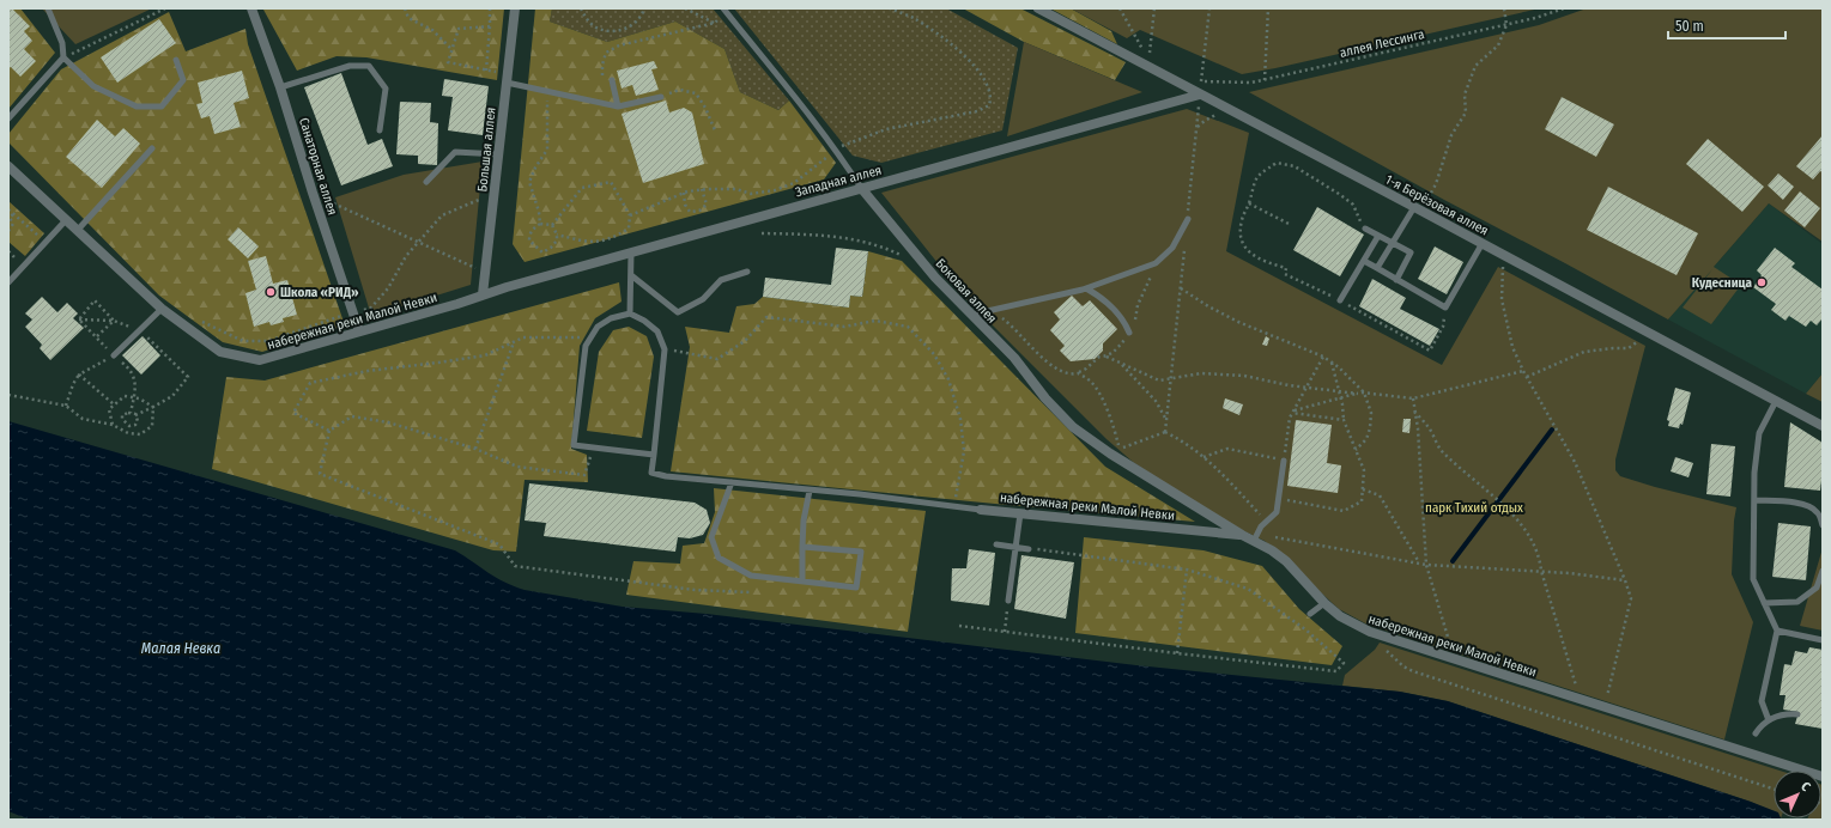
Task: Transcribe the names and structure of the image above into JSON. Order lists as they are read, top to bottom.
{
  "streets": {
    "street": [
      "Большая аллея",
      "Санаторная аллея",
      "Западная аллея",
      "1-я Берёзовая аллея",
      "Боковая аллея",
      "набережная реки Малой Невки"
    ],
    "path": ["аллея Лессинга"]
  },
  "crossings": [
    ["Большая аллея", "Западная аллея"],
    ["Большая аллея", "набережная реки Малой Невки"],
    ["Санаторная аллея", "набережная реки Малой Невки"],
    ["Западная аллея", "1-я Берёзовая аллея"],
    ["Западная аллея", "Боковая аллея"],
    ["Западная аллея", "набережная реки Малой Невки"],
    ["Боковая аллея", "набережная реки Малой Невки"]
  ],
  "water": ["Малая Невка"],
  "parks": ["парк Тихий отдых"],
  "places": ["Кудесница", "Школа «РИД»"],
  "scale_bar": "50 m",
  "north": "top right"
}
